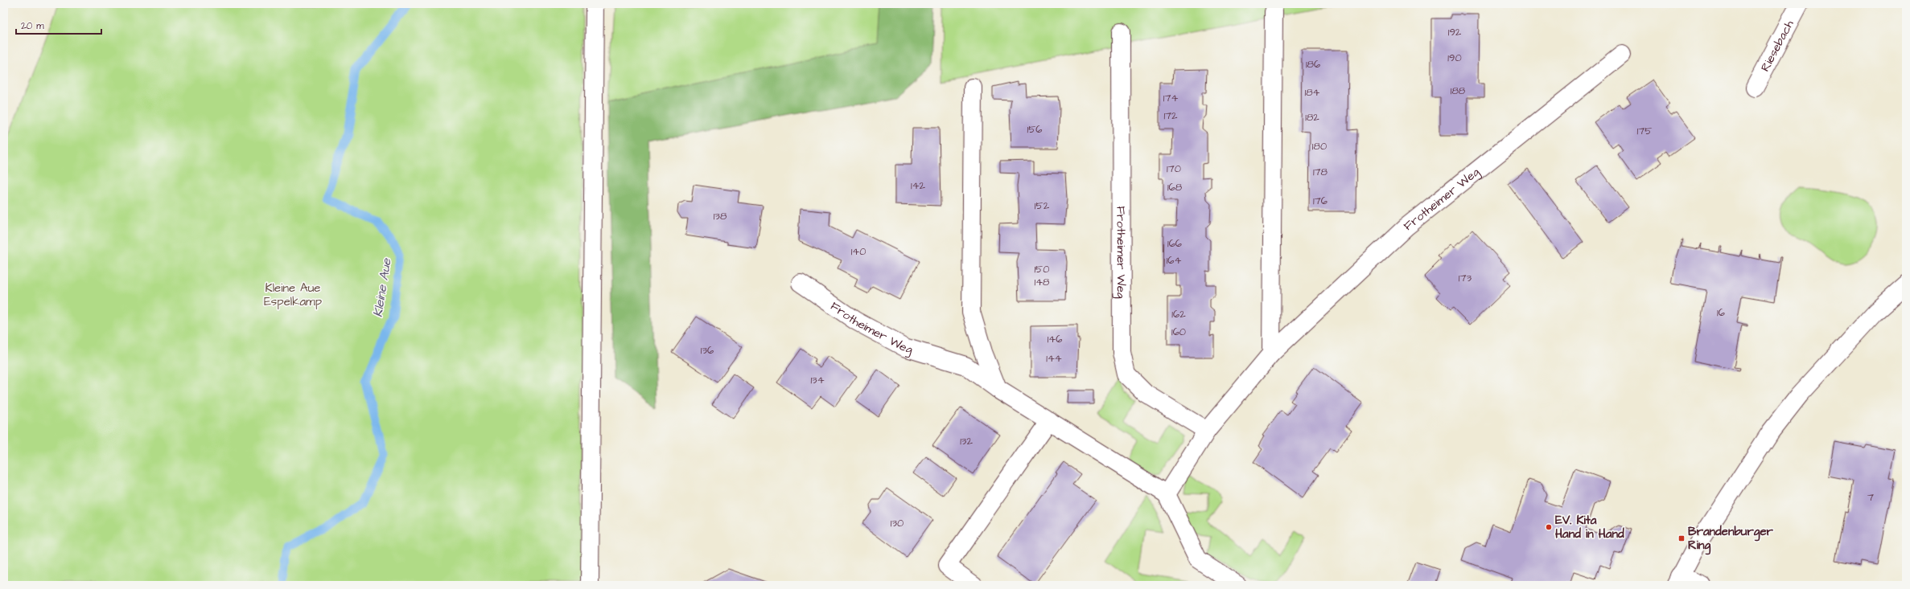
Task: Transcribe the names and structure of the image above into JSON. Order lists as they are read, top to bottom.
{
  "streets": {
    "street": ["Riesebach", "Frotheimer Weg"]
  },
  "water": ["Kleine Aue"],
  "parks": ["Kleine Aue Espelkamp"],
  "places": {
    "other": ["EV. Kita Hand in Hand"],
    "transit": ["Brandenburger Ring"]
  },
  "house_numbers": [
    "192",
    "190",
    "186",
    "188",
    "184",
    "174",
    "172",
    "182",
    "156",
    "175",
    "180",
    "170",
    "178",
    "142",
    "168",
    "176",
    "152",
    "138",
    "166",
    "140",
    "164",
    "150",
    "173",
    "148",
    "16",
    "162",
    "160",
    "146",
    "136",
    "144",
    "134",
    "132",
    "7",
    "130"
  ],
  "scale_bar": "20 m"
}
